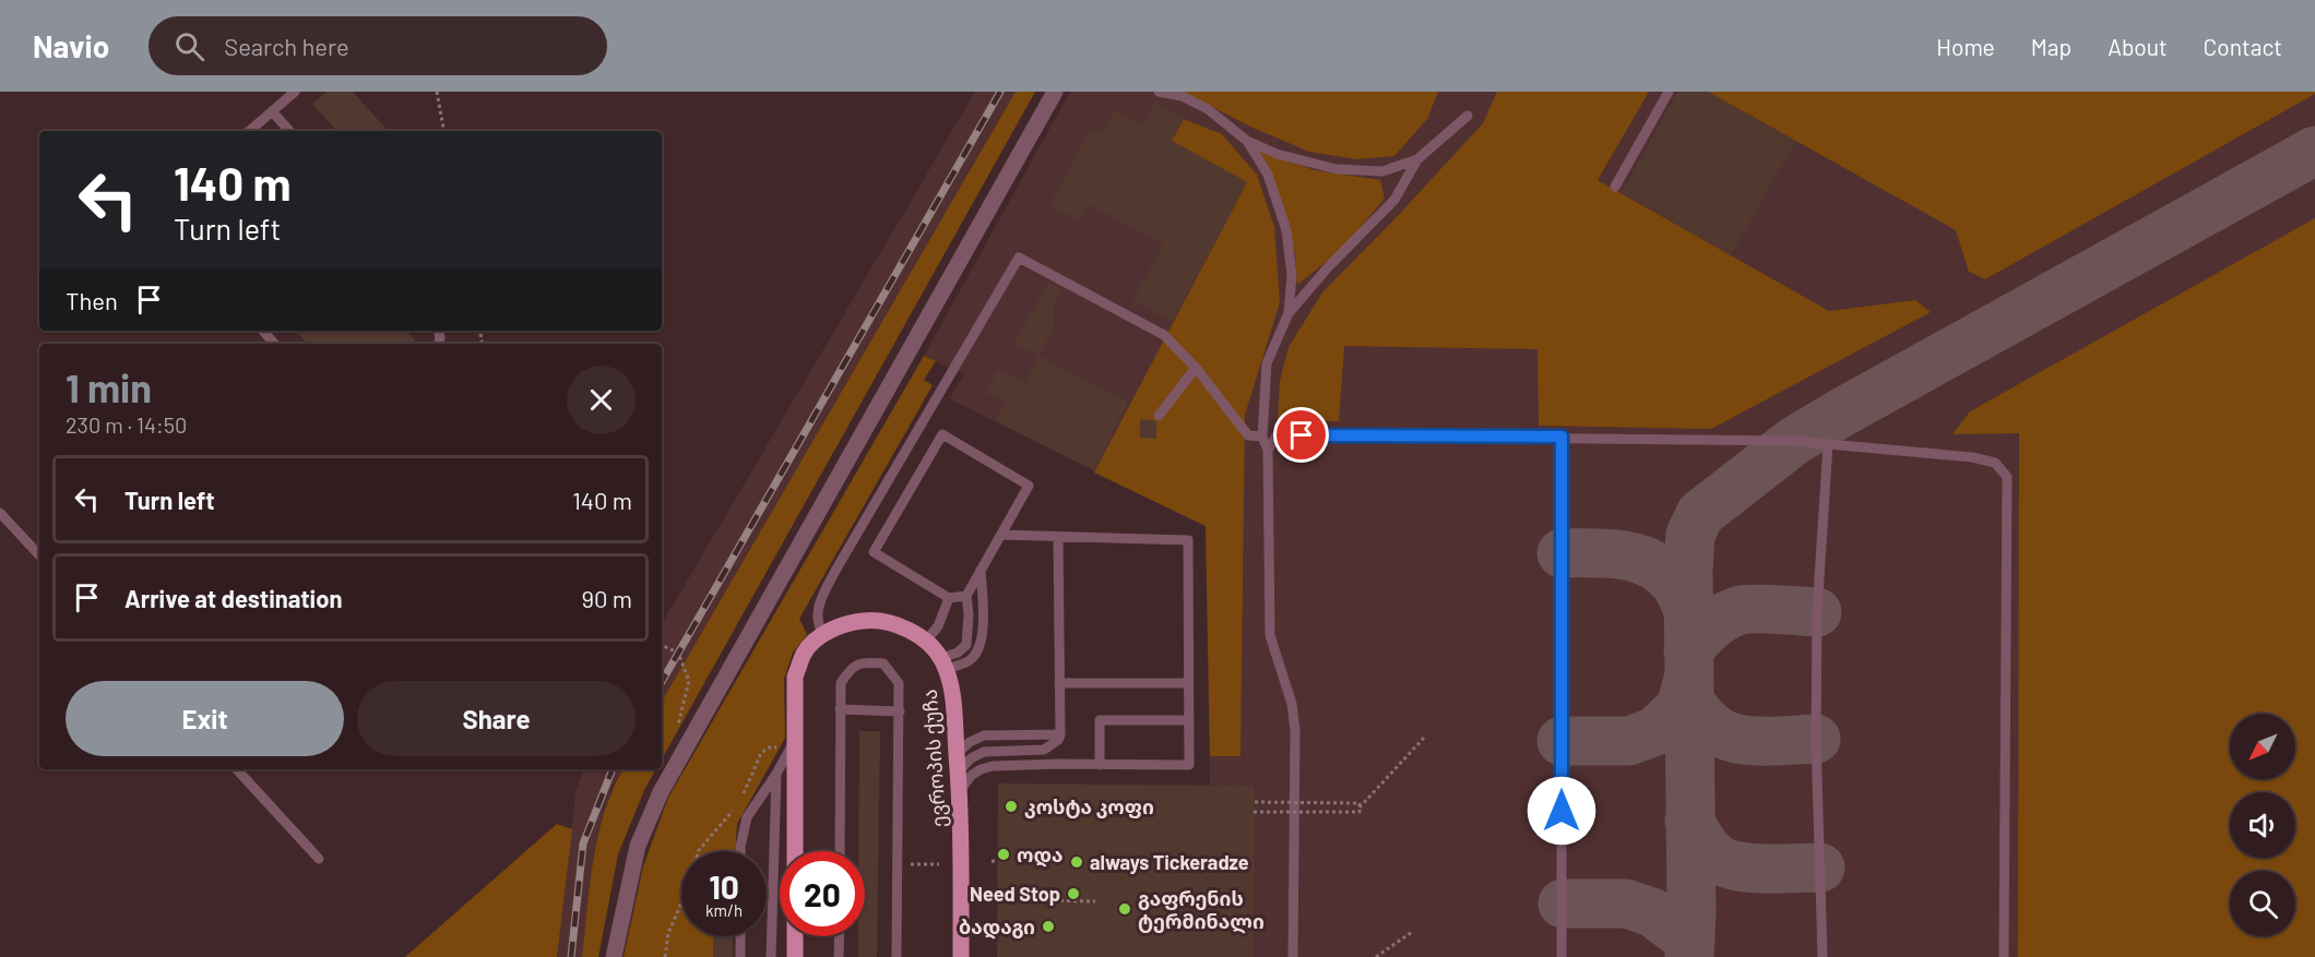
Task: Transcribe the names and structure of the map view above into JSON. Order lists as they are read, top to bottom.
{
  "streets": {
    "main road": ["ევროპის ქუჩა"]
  },
  "places": [
    "კოსტა კოფი",
    "ოდა",
    "always Tickeradze",
    "Need Stop",
    "გაფრენის ტერმინალი",
    "ბადაგი"
  ],
  "north": "bottom left",
  "page": {
    "header": "Navio",
    "search": "Search here",
    "nav": [
      "Home",
      "Map",
      "About",
      "Contact"
    ],
    "turn": ["140 m", "Turn left"],
    "then": "Then",
    "heading": ["1 min", "230 m · 14:50"],
    "list": [
      {
        "name": "Turn left",
        "value": "140 m"
      },
      {
        "name": "Arrive at destination",
        "value": "90 m"
      }
    ],
    "buttons": ["Exit", "Share"],
    "speed": "10 km/h",
    "limit": "20"
  }
}
